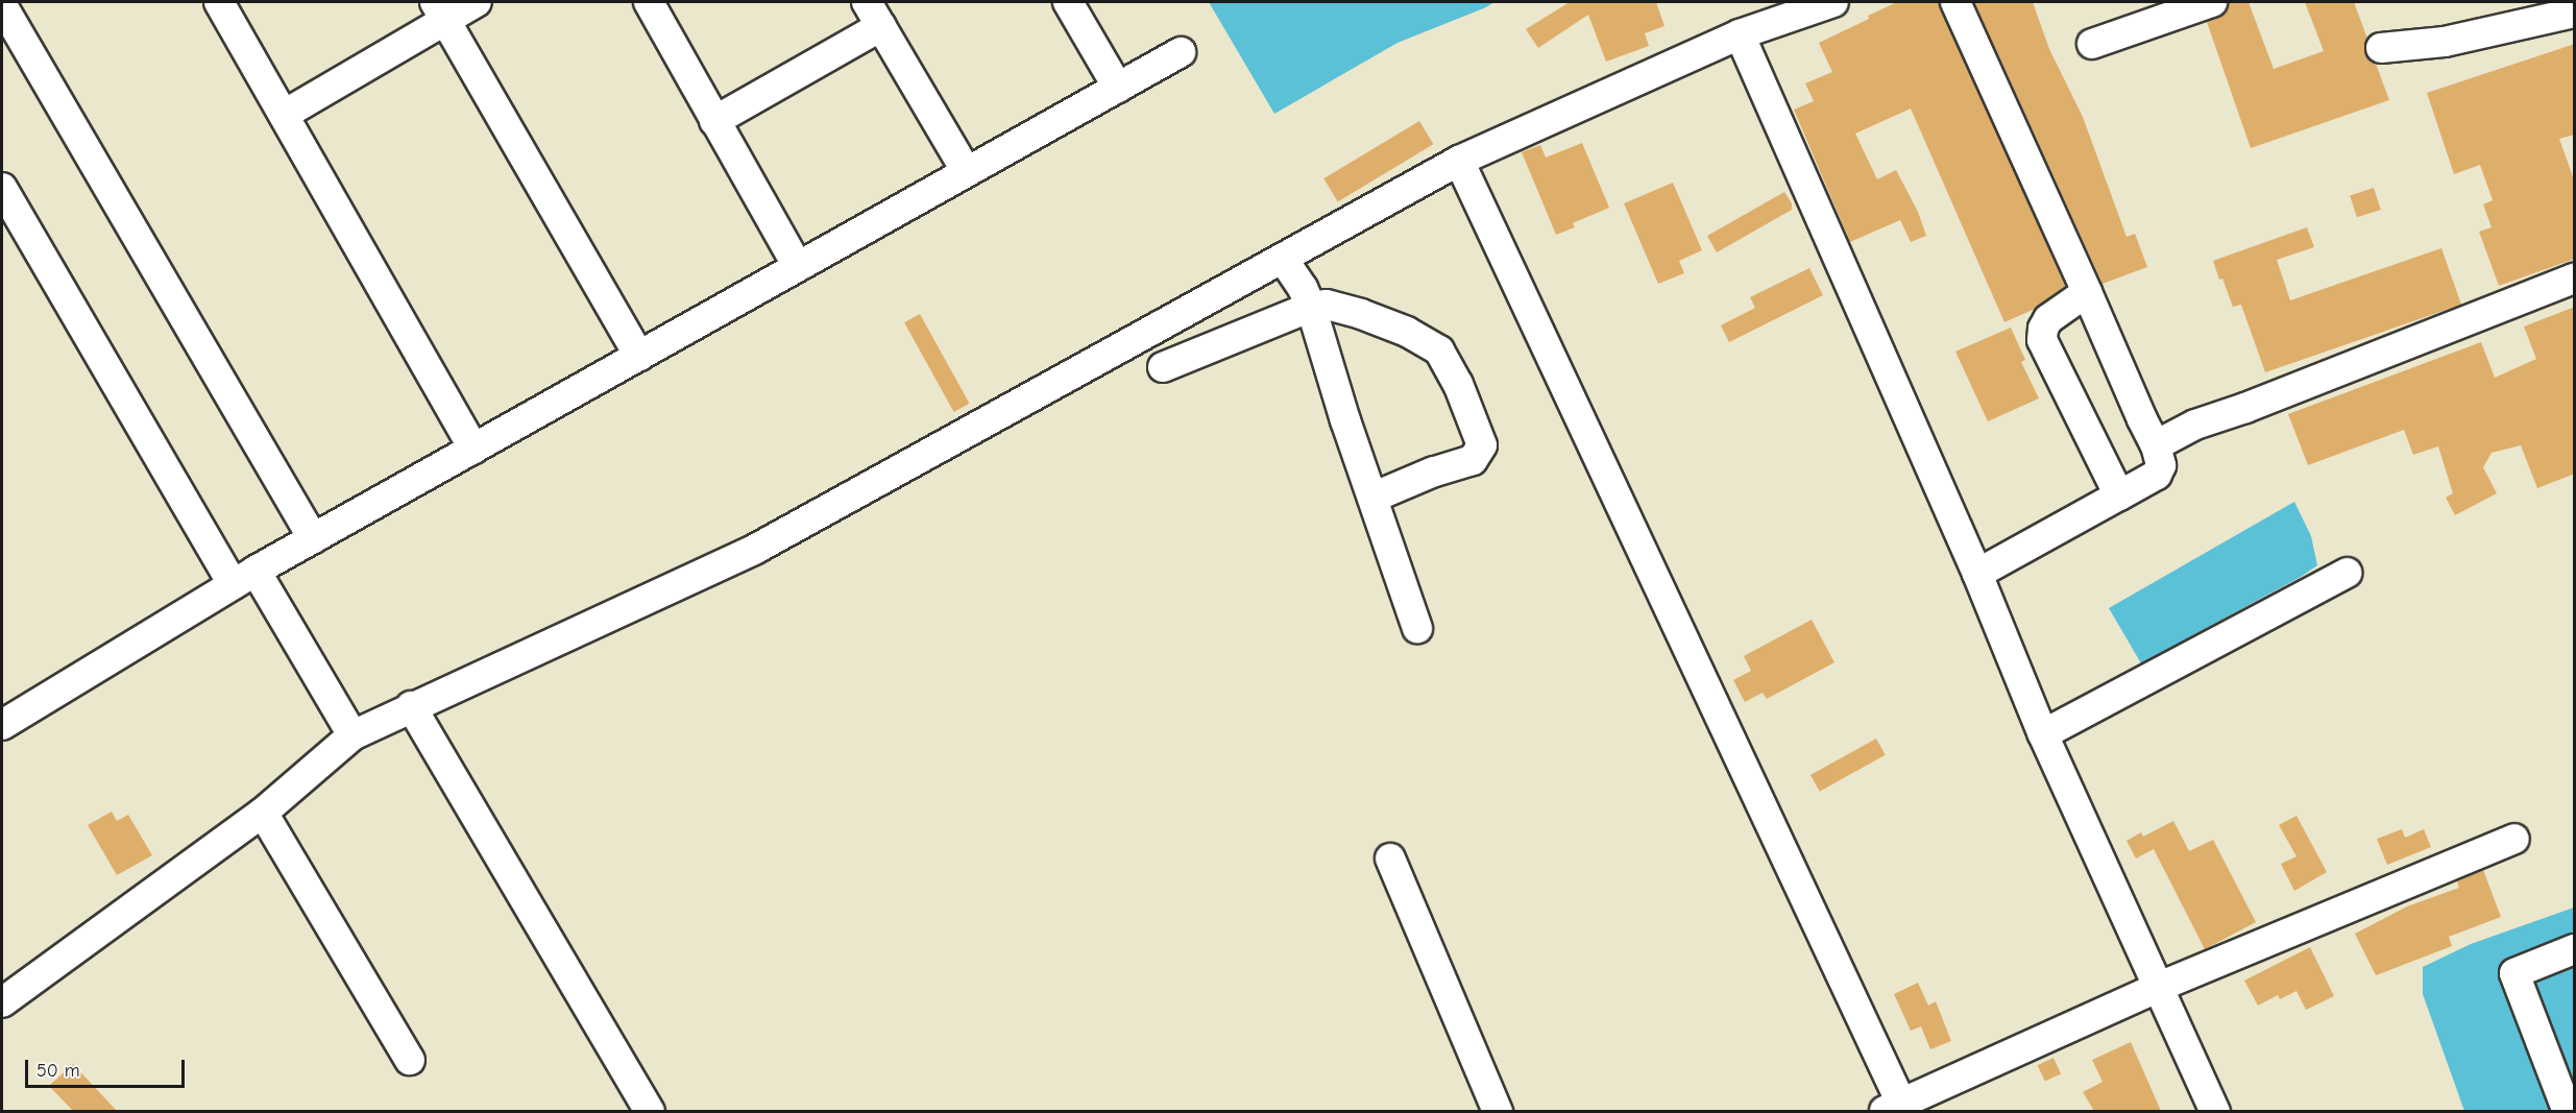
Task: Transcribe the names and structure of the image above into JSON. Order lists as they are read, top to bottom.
{
  "scale_bar": "50 m"
}
